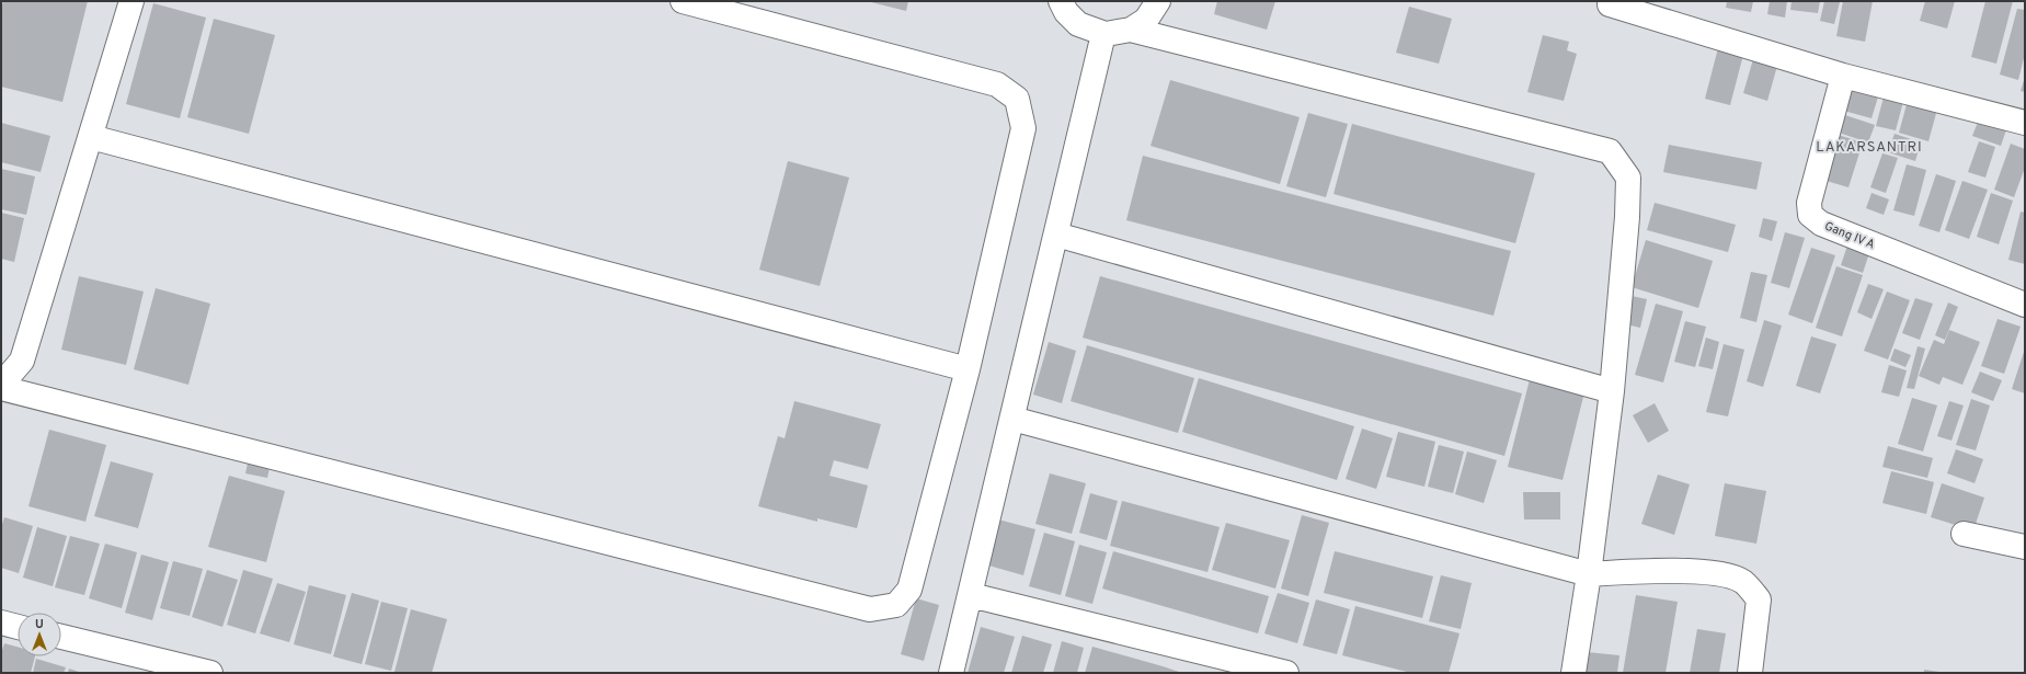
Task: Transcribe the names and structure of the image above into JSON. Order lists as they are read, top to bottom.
{
  "streets": {
    "street": ["Gang IV A"]
  },
  "districts": ["LAKARSANTRI"],
  "north": "top"
}
